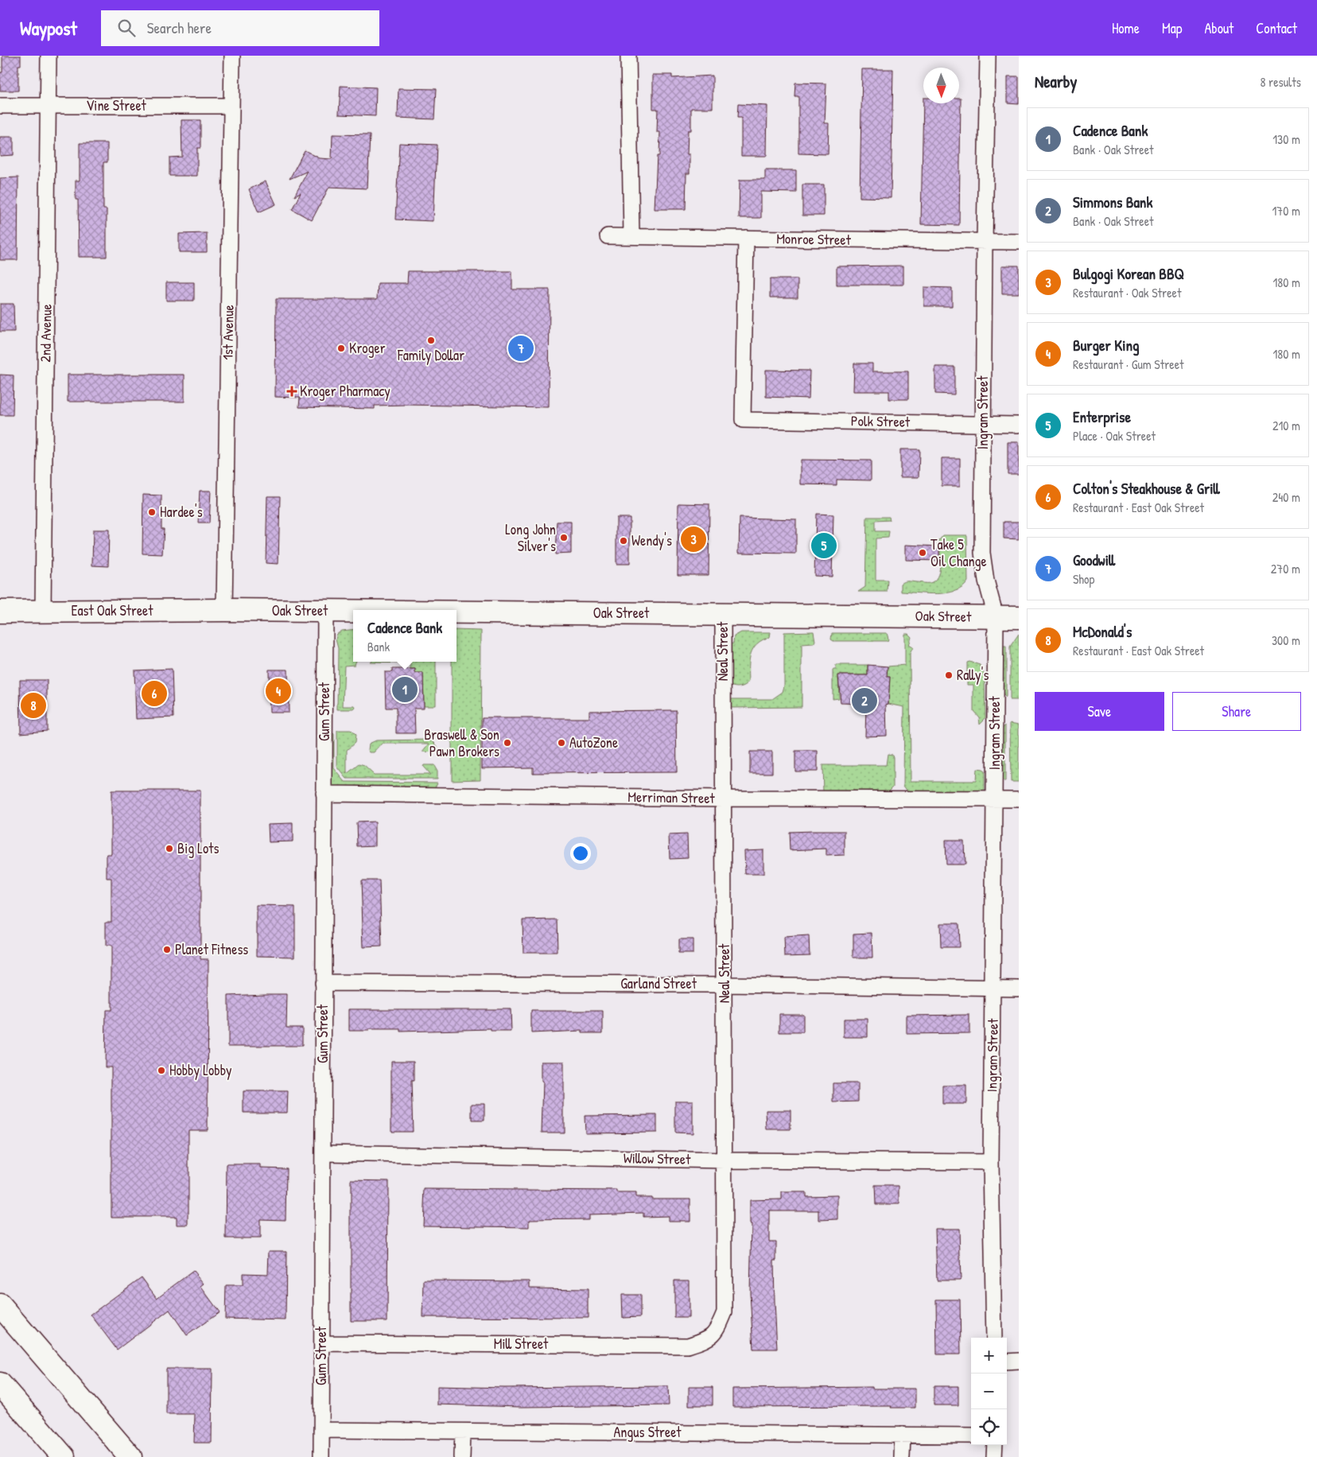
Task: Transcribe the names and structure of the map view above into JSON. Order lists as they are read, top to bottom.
{
  "streets": {
    "highway": ["East Oak Street", "Oak Street"],
    "street": [
      "Vine Street",
      "Monroe Street",
      "1st Avenue",
      "2nd Avenue",
      "Ingram Street",
      "Polk Street",
      "Neal Street",
      "Gum Street",
      "Merriman Street",
      "Garland Street",
      "Willow Street",
      "Mill Street",
      "Angus Street"
    ]
  },
  "crossings": [
    ["Vine Street", "1st Avenue"],
    ["Vine Street", "2nd Avenue"],
    ["Monroe Street", "Ingram Street"],
    ["Monroe Street", "Polk Street"],
    ["1st Avenue", "East Oak Street"],
    ["1st Avenue", "Oak Street"],
    ["2nd Avenue", "East Oak Street"],
    ["Ingram Street", "Polk Street"],
    ["Ingram Street", "Oak Street"],
    ["Ingram Street", "Merriman Street"],
    ["Ingram Street", "Garland Street"],
    ["Ingram Street", "Willow Street"],
    ["East Oak Street", "Oak Street"],
    ["Oak Street", "Neal Street"],
    ["Oak Street", "Gum Street"],
    ["Neal Street", "Merriman Street"],
    ["Neal Street", "Garland Street"],
    ["Neal Street", "Willow Street"],
    ["Neal Street", "Mill Street"],
    ["Gum Street", "Merriman Street"],
    ["Gum Street", "Garland Street"],
    ["Gum Street", "Willow Street"],
    ["Gum Street", "Mill Street"],
    ["Gum Street", "Angus Street"]
  ],
  "places": {
    "other": [
      "Family Dollar",
      "Kroger",
      "Hardee's",
      "Long John Silver's",
      "Wendy's",
      "Take 5 Oil Change",
      "Rally's",
      "Braswell & Son Pawn Brokers",
      "AutoZone",
      "Big Lots",
      "Planet Fitness",
      "Hobby Lobby"
    ],
    "health": ["Kroger Pharmacy"]
  },
  "north": "bottom",
  "page": {
    "header": "Waypost",
    "search": "Search here",
    "nav": [
      "Home",
      "Map",
      "About",
      "Contact"
    ],
    "heading": ["Nearby", "8 results"],
    "list": [
      {
        "mark": "1",
        "name": "Cadence Bank",
        "note": "Bank · Oak Street",
        "value": "130 m"
      },
      {
        "mark": "2",
        "name": "Simmons Bank",
        "note": "Bank · Oak Street",
        "value": "170 m"
      },
      {
        "mark": "3",
        "name": "Bulgogi Korean BBQ",
        "note": "Restaurant · Oak Street",
        "value": "180 m"
      },
      {
        "mark": "4",
        "name": "Burger King",
        "note": "Restaurant · Gum Street",
        "value": "180 m"
      },
      {
        "mark": "5",
        "name": "Enterprise",
        "note": "Place · Oak Street",
        "value": "210 m"
      },
      {
        "mark": "6",
        "name": "Colton's Steakhouse & Grill",
        "note": "Restaurant · East Oak Street",
        "value": "240 m"
      },
      {
        "mark": "7",
        "name": "Goodwill",
        "note": "Shop",
        "value": "270 m"
      },
      {
        "mark": "8",
        "name": "McDonald's",
        "note": "Restaurant · East Oak Street",
        "value": "300 m"
      }
    ],
    "pins": [
      "7",
      "3",
      "5",
      "1",
      "4",
      "6",
      "2",
      "8"
    ],
    "popup": ["Cadence Bank", "Bank"],
    "buttons": ["Save", "Share"],
    "map_buttons": ["+", "−"]
  }
}
